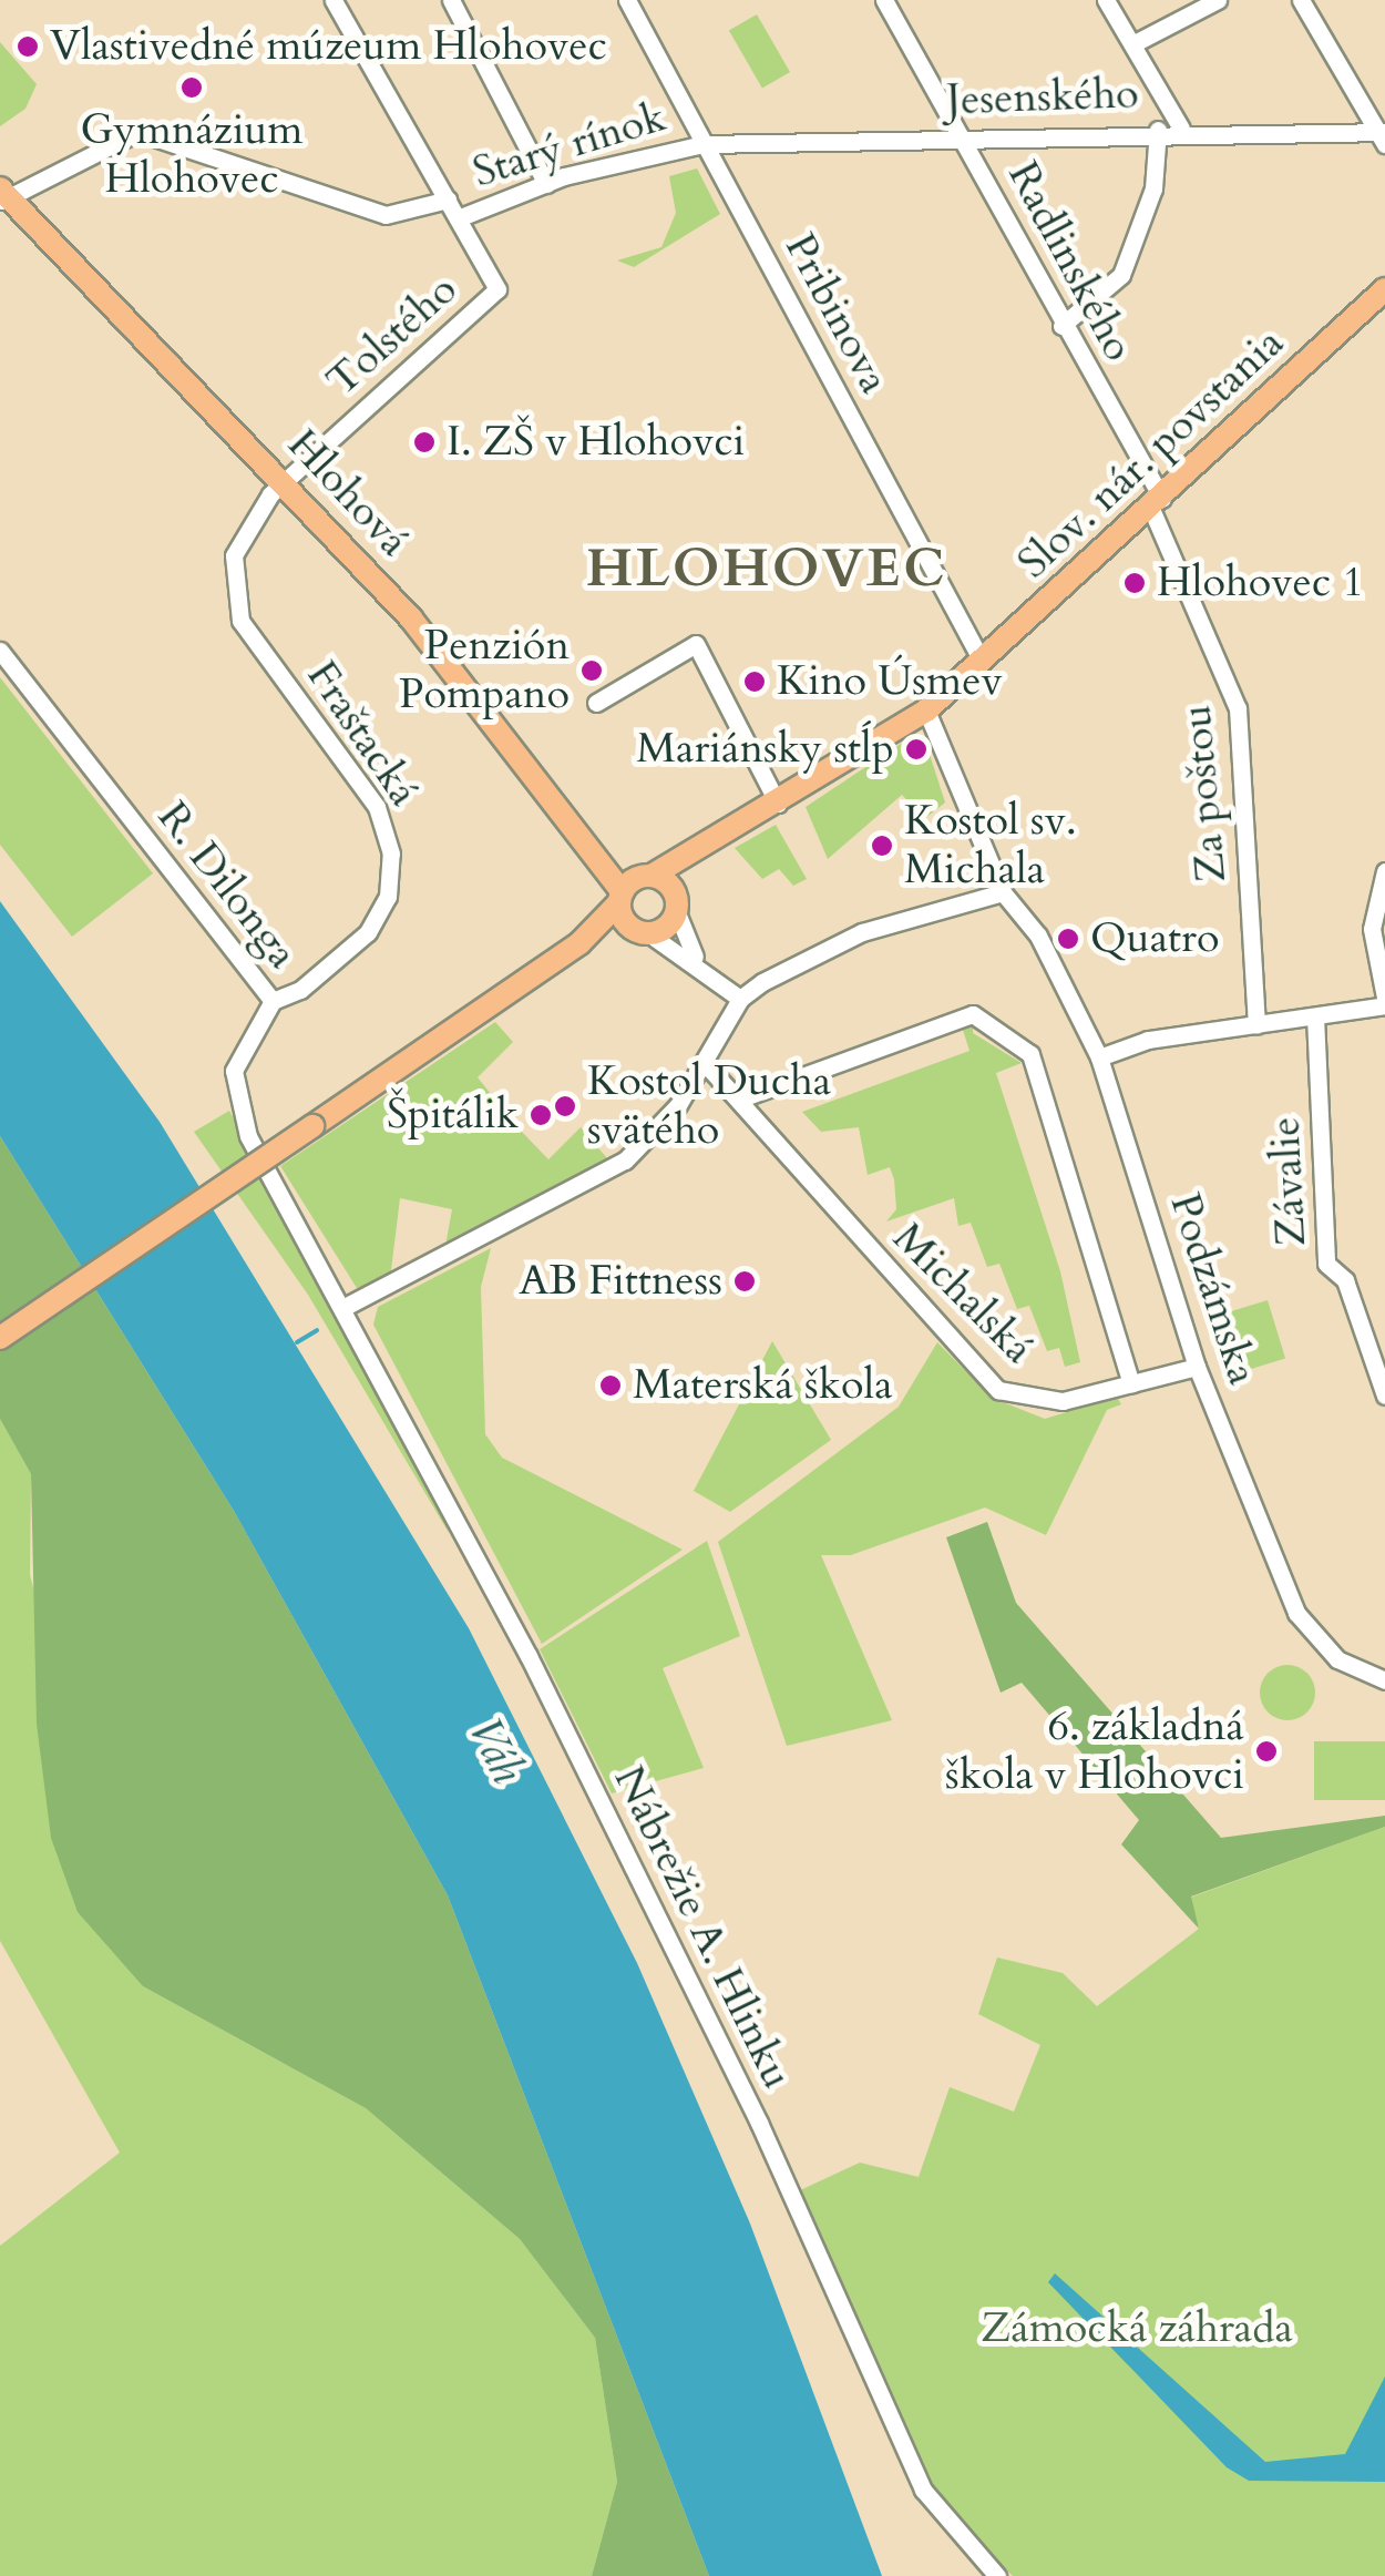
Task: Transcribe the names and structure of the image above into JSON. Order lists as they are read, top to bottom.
{
  "streets": {
    "main road": ["Slov. nár. povstania", "Hlohová"],
    "street": [
      "Jesenského",
      "Starý rínok",
      "Radlinského",
      "Pribinova",
      "Tolstého",
      "Fraštacká",
      "Za poštou",
      "R. Dilonga",
      "Závalie",
      "Podzámska",
      "Michalská",
      "Nábrežie A. Hlinku"
    ]
  },
  "crossings": [
    ["Jesenského", "Starý rínok"],
    ["Jesenského", "Radlinského"],
    ["Jesenského", "Pribinova"],
    ["Starý rínok", "Pribinova"],
    ["Starý rínok", "Tolstého"],
    ["Radlinského", "Slov. nár. povstania"],
    ["Radlinského", "Za poštou"],
    ["Pribinova", "Slov. nár. povstania"],
    ["Tolstého", "Hlohová"],
    ["Tolstého", "Fraštacká"],
    ["Slov. nár. povstania", "Hlohová"],
    ["Slov. nár. povstania", "Za poštou"],
    ["Slov. nár. povstania", "Podzámska"],
    ["Hlohová", "Fraštacká"],
    ["Fraštacká", "R. Dilonga"],
    ["R. Dilonga", "Nábrežie A. Hlinku"],
    ["Podzámska", "Michalská"]
  ],
  "districts": ["HLOHOVEC"],
  "water": ["Váh"],
  "parks": ["Zámocká záhrada"],
  "places": [
    "Vlastivedné múzeum Hlohovec",
    "Gymnázium Hlohovec",
    "I. ZŠ v Hlohovci",
    "Hlohovec 1",
    "Penzión Pompano",
    "Kino Úsmev",
    "Mariánsky stĺp",
    "Kostol sv. Michala",
    "Quatro",
    "Kostol Ducha svätého",
    "Špitálik",
    "AB Fittness",
    "Materská škola",
    "6. základná škola v Hlohovci"
  ]
}
